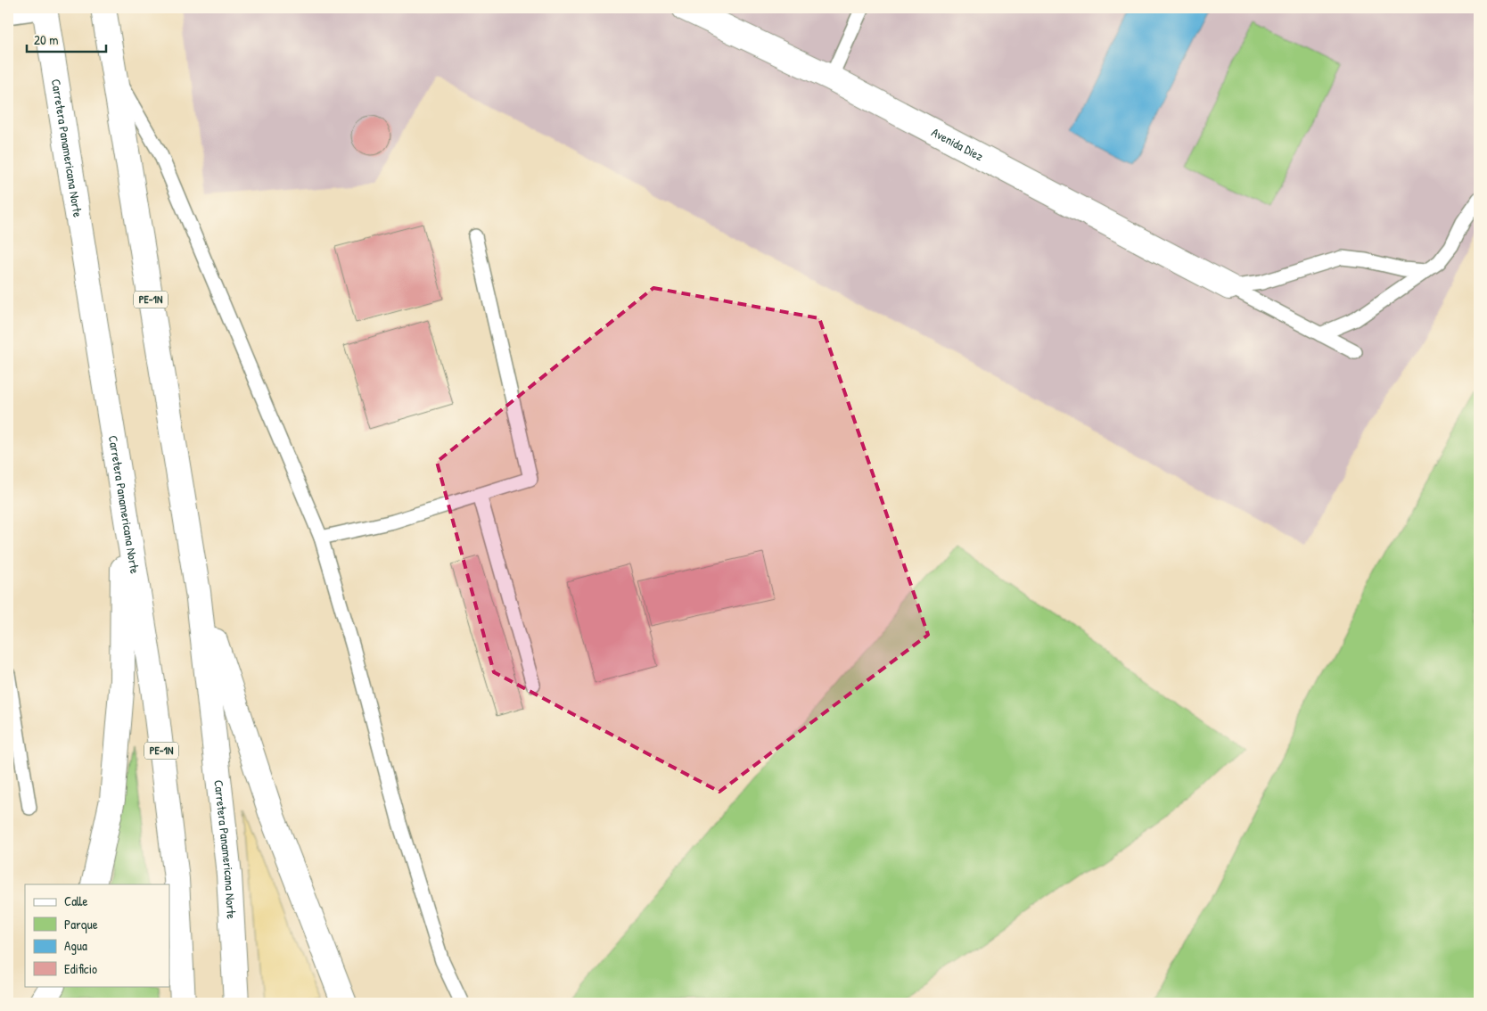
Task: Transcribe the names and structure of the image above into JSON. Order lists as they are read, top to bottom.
{
  "streets": {
    "main road": ["Avenida Diez", "Carretera Panamericana Norte", "PE-1N"]
  },
  "legend": [
    "Calle",
    "Parque",
    "Agua",
    "Edificio"
  ],
  "scale_bar": "20 m"
}
